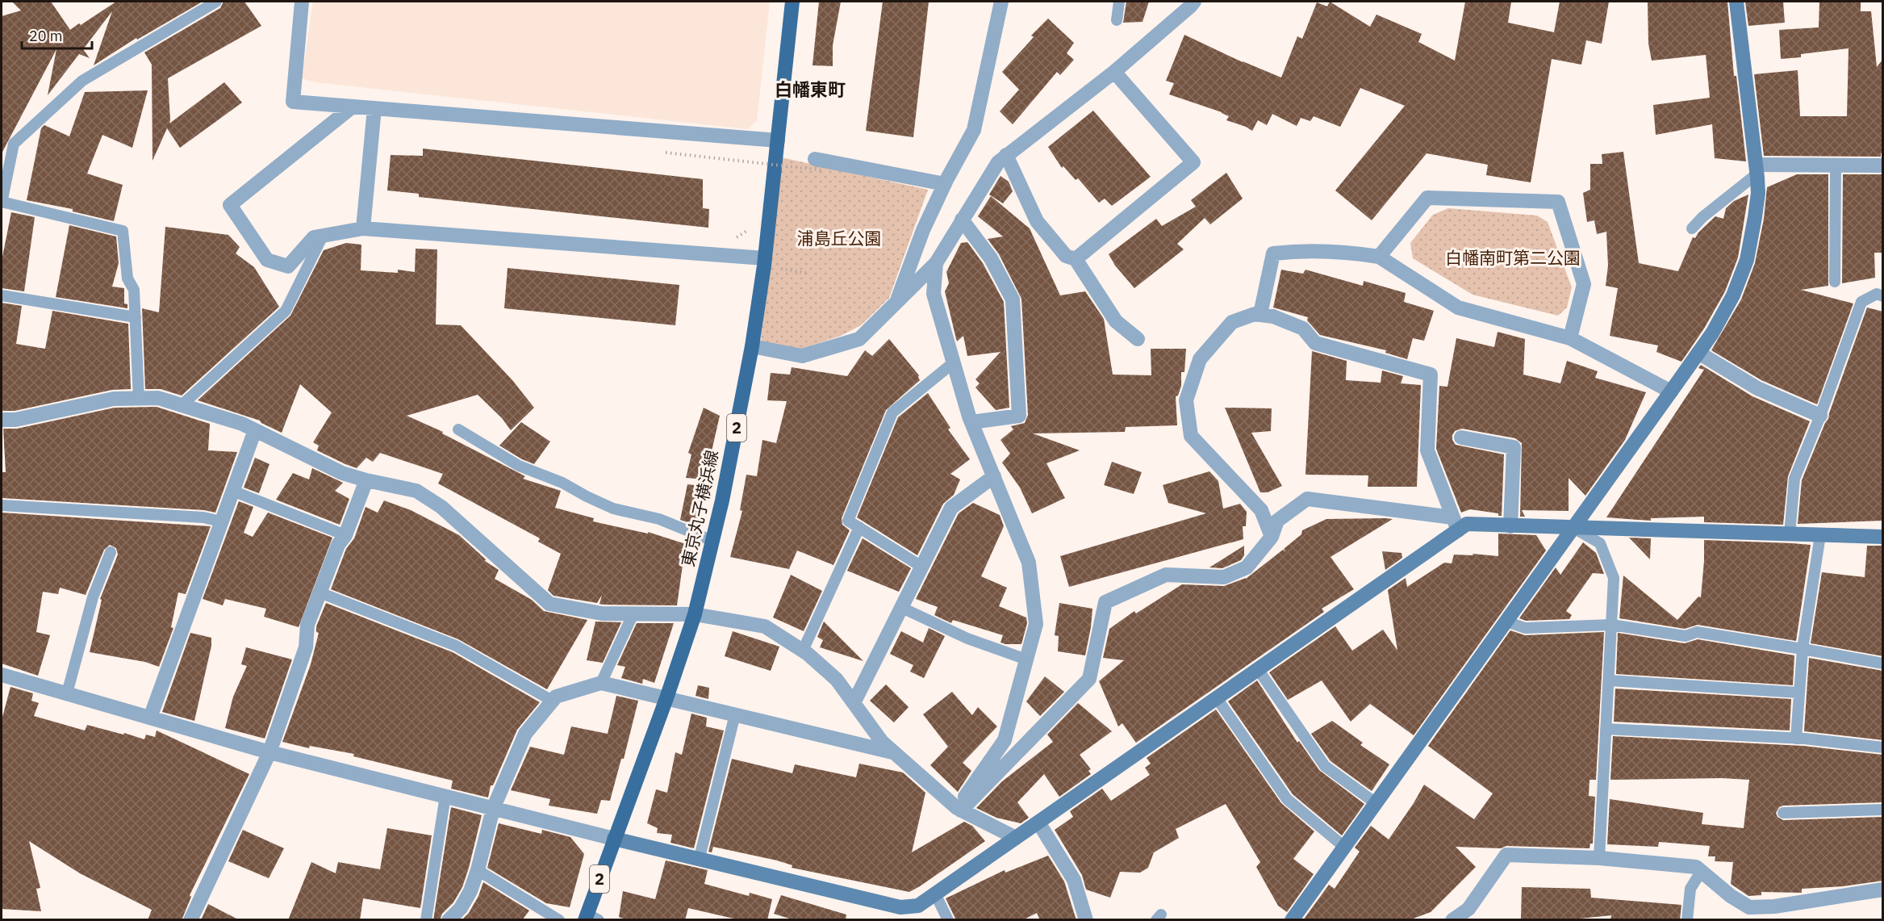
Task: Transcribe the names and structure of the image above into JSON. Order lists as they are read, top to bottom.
{
  "streets": {
    "main road": ["2", "東京丸子横浜線"]
  },
  "districts": ["白幡東町"],
  "parks": ["浦島丘公園", "白幡南町第二公園"],
  "scale_bar": "20 m"
}
